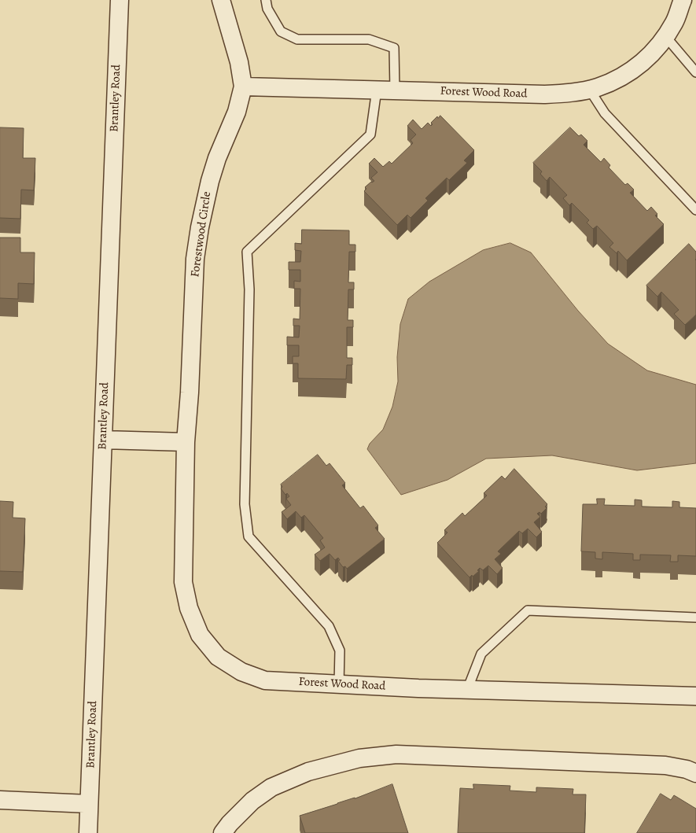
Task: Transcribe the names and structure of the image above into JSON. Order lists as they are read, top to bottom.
{
  "streets": {
    "street": ["Forest Wood Road", "Brantley Road", "Forestwood Circle"]
  },
  "crossings": [
    ["Forest Wood Road", "Forestwood Circle"]
  ]
}
